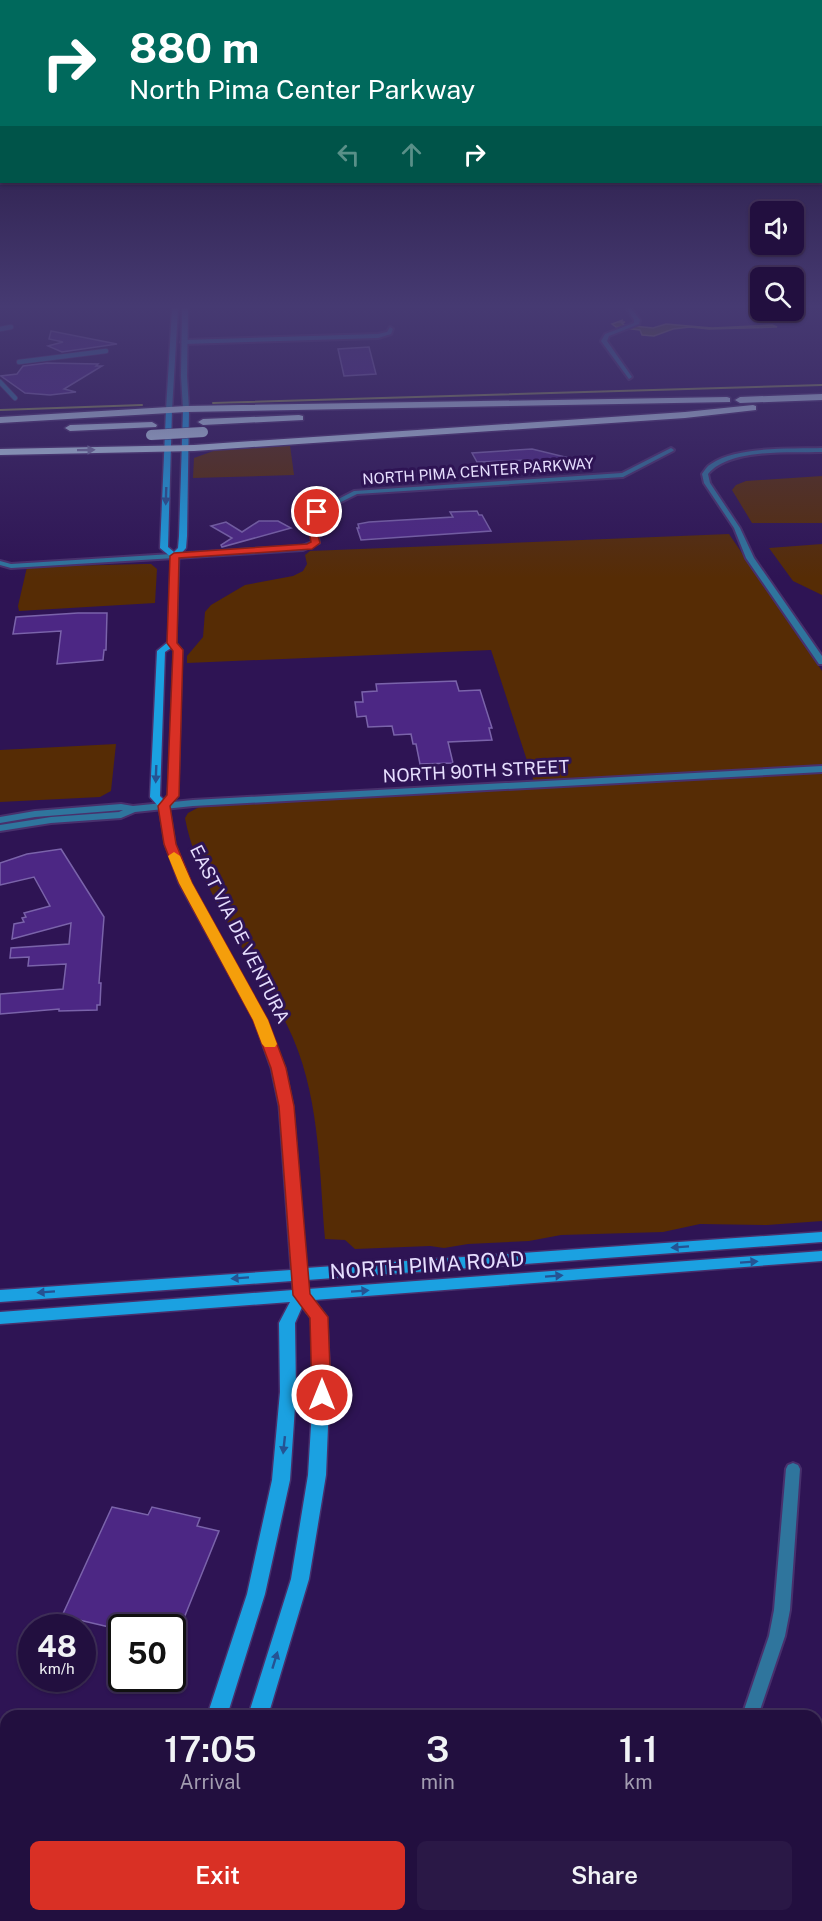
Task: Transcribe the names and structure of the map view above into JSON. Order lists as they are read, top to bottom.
{
  "streets": {
    "main road": ["EAST VIA DE VENTURA", "NORTH PIMA ROAD"],
    "street": ["NORTH PIMA CENTER PARKWAY", "NORTH 90TH STREET"]
  },
  "crossings": [
    ["NORTH PIMA CENTER PARKWAY", "EAST VIA DE VENTURA"],
    ["NORTH 90TH STREET", "EAST VIA DE VENTURA"],
    ["EAST VIA DE VENTURA", "NORTH PIMA ROAD"]
  ],
  "page": {
    "turn": ["880 m", "North Pima Center Parkway"],
    "speed": "48 km/h",
    "limit": "50",
    "eta": [
      "17:05",
      "Arrival",
      "3",
      "min",
      "1.1",
      "km"
    ],
    "buttons": ["Exit", "Share"]
  }
}
